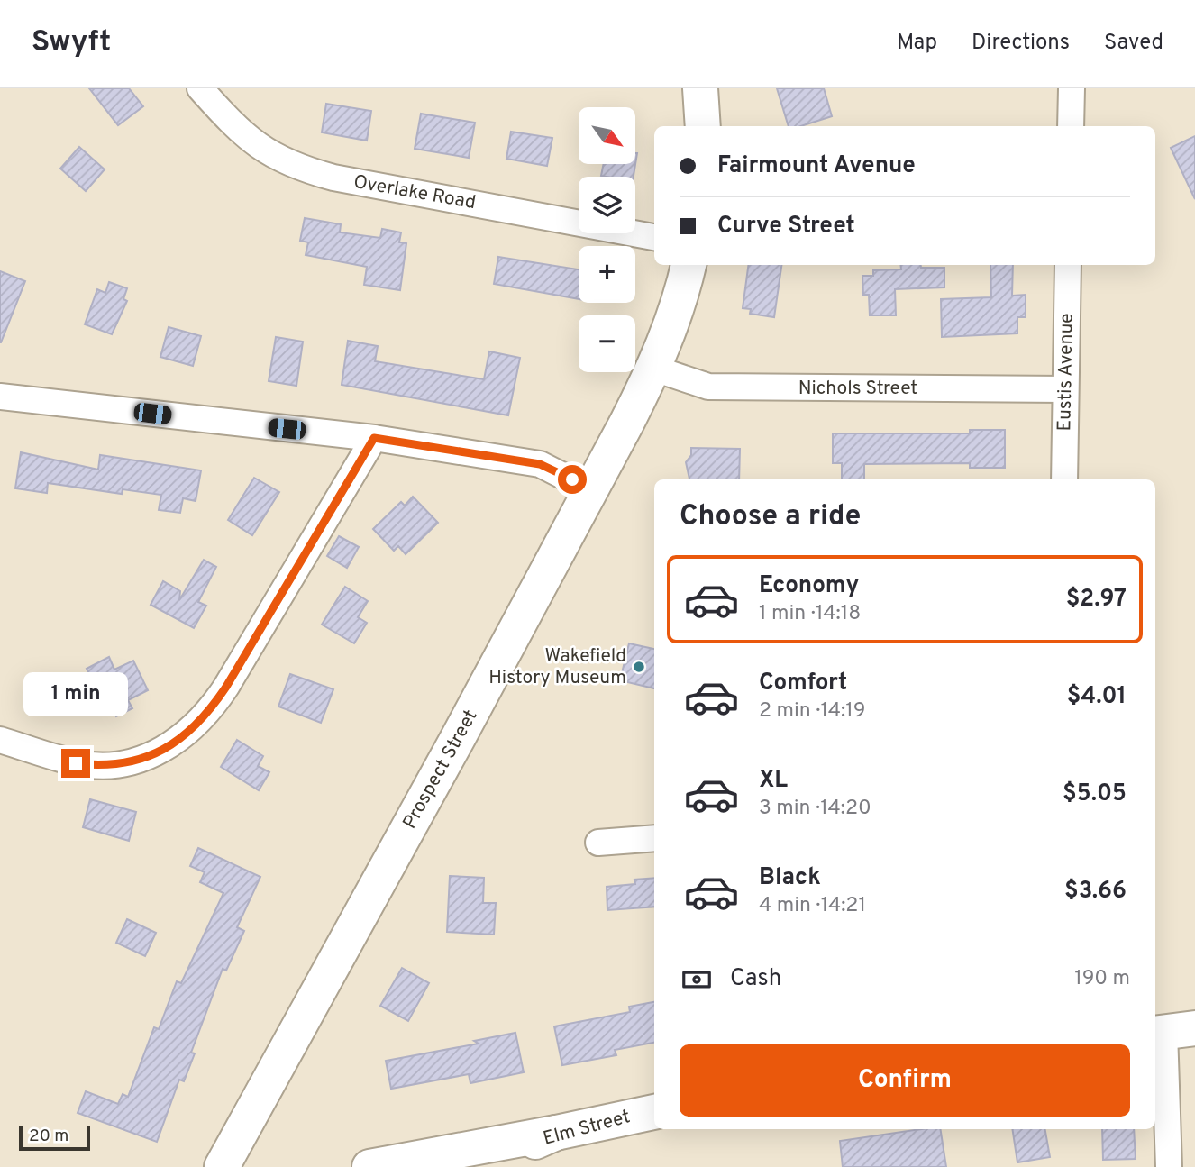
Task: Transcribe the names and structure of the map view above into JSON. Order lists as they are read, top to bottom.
{
  "streets": {
    "main road": ["Prospect Street", "Elm Street"],
    "street": ["Overlake Road", "Eustis Avenue", "Nichols Street"]
  },
  "crossings": [
    ["Eustis Avenue", "Nichols Street"],
    ["Nichols Street", "Prospect Street"]
  ],
  "places": ["Wakefield History Museum"],
  "scale_bar": "20 m",
  "north": "bottom right",
  "page": {
    "header": "Swyft",
    "nav": ["Map", "Directions", "Saved"],
    "map_buttons": ["+", "−"],
    "banner": ["Fairmount Avenue", "Curve Street"],
    "heading": "Choose a ride",
    "list": [
      {
        "name": "Economy",
        "note": "1 min · 14:18",
        "value": "$2.97"
      },
      {
        "name": "Comfort",
        "note": "2 min · 14:19",
        "value": "$4.01"
      },
      {
        "name": "XL",
        "note": "3 min · 14:20",
        "value": "$5.05"
      },
      {
        "name": "Black",
        "note": "4 min · 14:21",
        "value": "$3.66"
      }
    ],
    "bubble": "1 min",
    "pay": ["Cash", "190 m"],
    "buttons": "Confirm",
    "scale": "20 m"
  }
}
